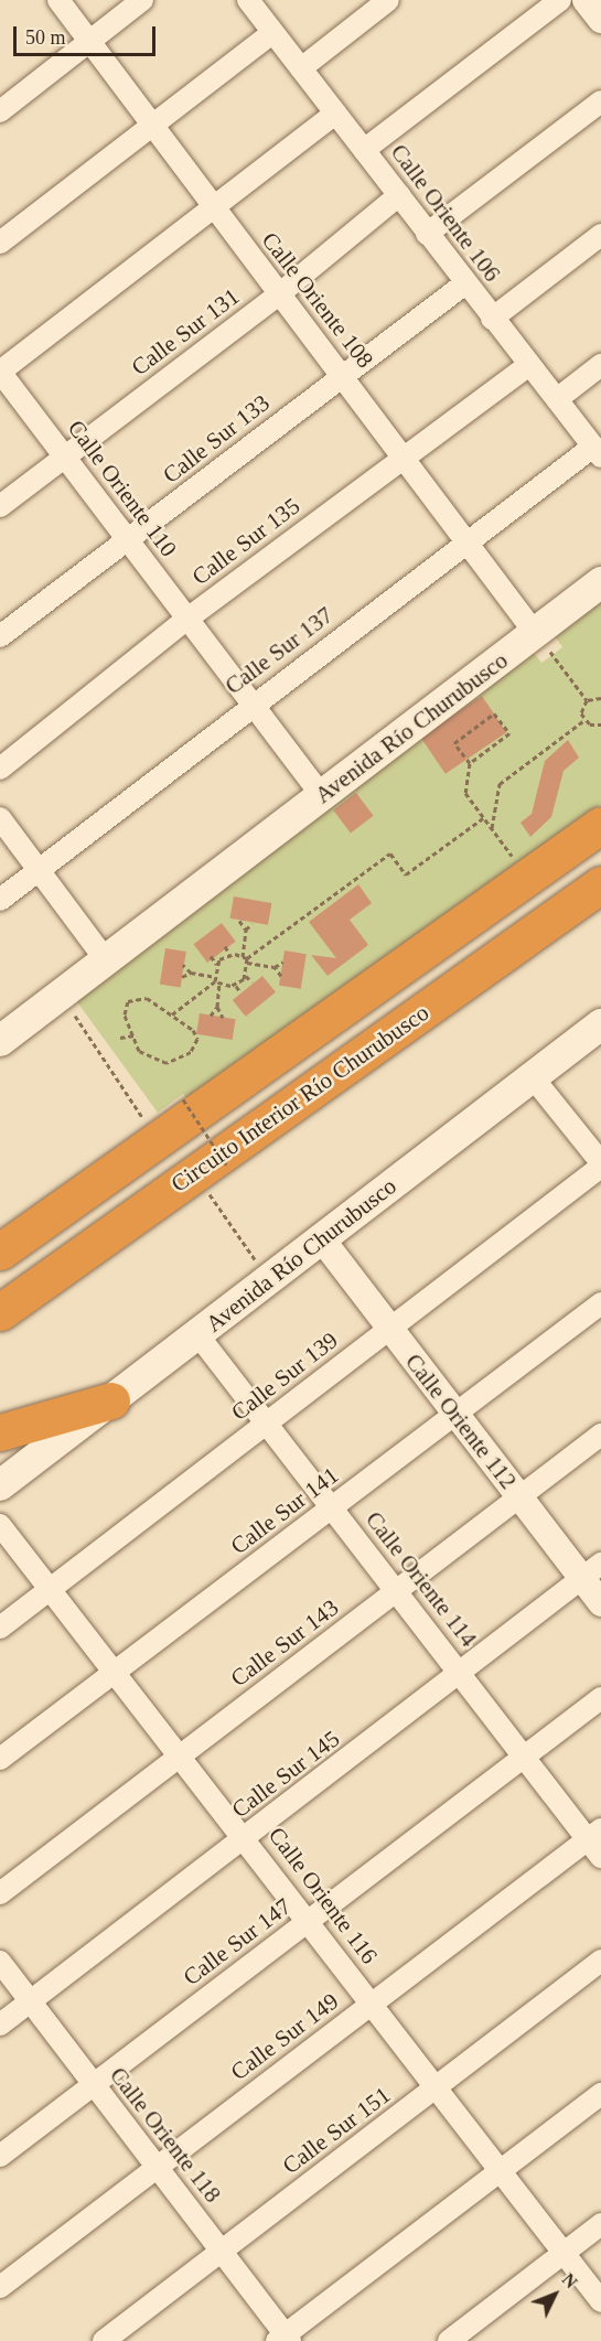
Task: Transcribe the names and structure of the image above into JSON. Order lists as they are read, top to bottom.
{
  "streets": {
    "highway": ["Circuito Interior Río Churubusco"],
    "main road": ["Avenida Río Churubusco"],
    "street": [
      "Calle Oriente 106",
      "Calle Oriente 108",
      "Calle Sur 131",
      "Calle Sur 133",
      "Calle Oriente 110",
      "Calle Sur 135",
      "Calle Sur 137",
      "Calle Sur 139",
      "Calle Oriente 112",
      "Calle Sur 141",
      "Calle Oriente 114",
      "Calle Sur 143",
      "Calle Sur 145",
      "Calle Oriente 116",
      "Calle Sur 147",
      "Calle Sur 149",
      "Calle Sur 151",
      "Calle Oriente 118"
    ]
  },
  "crossings": [
    ["Calle Oriente 106", "Calle Sur 131"],
    ["Calle Oriente 106", "Calle Sur 133"],
    ["Calle Oriente 106", "Calle Sur 135"],
    ["Calle Oriente 106", "Calle Sur 137"],
    ["Calle Oriente 108", "Calle Sur 131"],
    ["Calle Oriente 108", "Calle Sur 133"],
    ["Calle Oriente 108", "Calle Sur 135"],
    ["Calle Oriente 108", "Calle Sur 137"],
    ["Calle Oriente 108", "Avenida Río Churubusco"],
    ["Calle Sur 131", "Calle Oriente 110"],
    ["Calle Sur 133", "Calle Oriente 110"],
    ["Calle Oriente 110", "Calle Sur 135"],
    ["Calle Oriente 110", "Calle Sur 137"],
    ["Calle Oriente 110", "Avenida Río Churubusco"],
    ["Avenida Río Churubusco", "Calle Oriente 112"],
    ["Avenida Río Churubusco", "Calle Oriente 114"],
    ["Calle Sur 139", "Calle Oriente 112"],
    ["Calle Sur 139", "Calle Oriente 114"],
    ["Calle Sur 139", "Calle Oriente 116"],
    ["Calle Oriente 112", "Calle Sur 141"],
    ["Calle Oriente 112", "Calle Sur 143"],
    ["Calle Oriente 112", "Calle Sur 145"],
    ["Calle Sur 141", "Calle Oriente 114"],
    ["Calle Sur 141", "Calle Oriente 116"],
    ["Calle Oriente 114", "Calle Sur 143"],
    ["Calle Oriente 114", "Calle Sur 145"],
    ["Calle Oriente 114", "Calle Sur 147"],
    ["Calle Oriente 114", "Calle Sur 149"],
    ["Calle Sur 143", "Calle Oriente 116"],
    ["Calle Sur 145", "Calle Oriente 116"],
    ["Calle Sur 145", "Calle Oriente 118"],
    ["Calle Oriente 116", "Calle Sur 147"],
    ["Calle Oriente 116", "Calle Sur 149"],
    ["Calle Oriente 116", "Calle Sur 151"],
    ["Calle Sur 147", "Calle Oriente 118"],
    ["Calle Sur 149", "Calle Oriente 118"],
    ["Calle Sur 151", "Calle Oriente 118"]
  ],
  "scale_bar": "50 m",
  "north": "top right"
}
